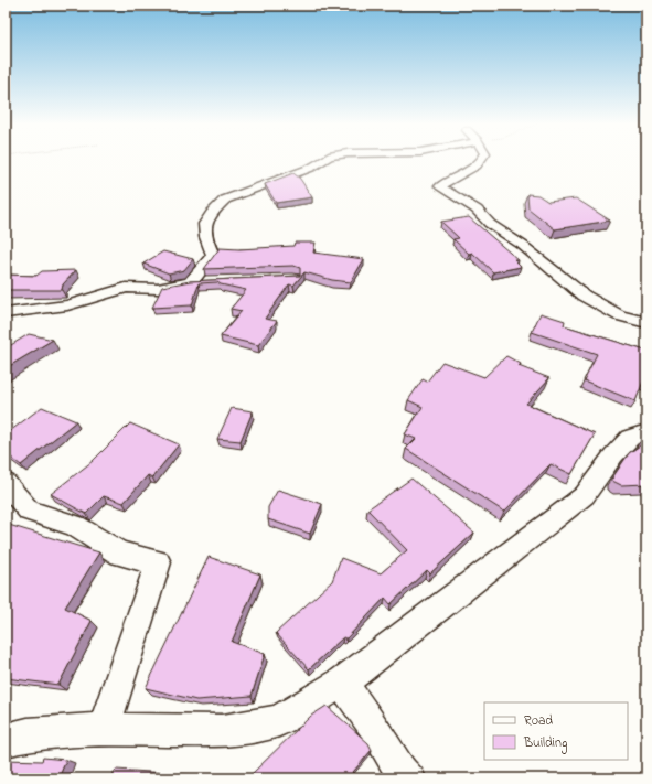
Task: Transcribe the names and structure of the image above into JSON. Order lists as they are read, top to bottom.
{
  "legend": ["Road", "Building"]
}
